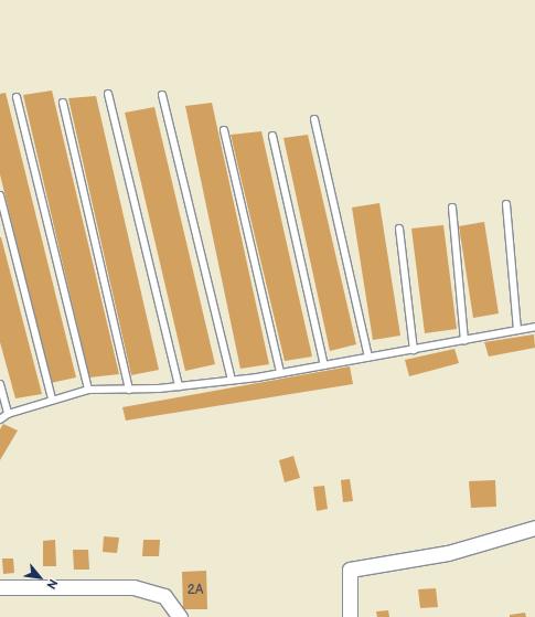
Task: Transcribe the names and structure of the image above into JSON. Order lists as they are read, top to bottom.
{
  "house_numbers": ["2А"],
  "north": "bottom right"
}
